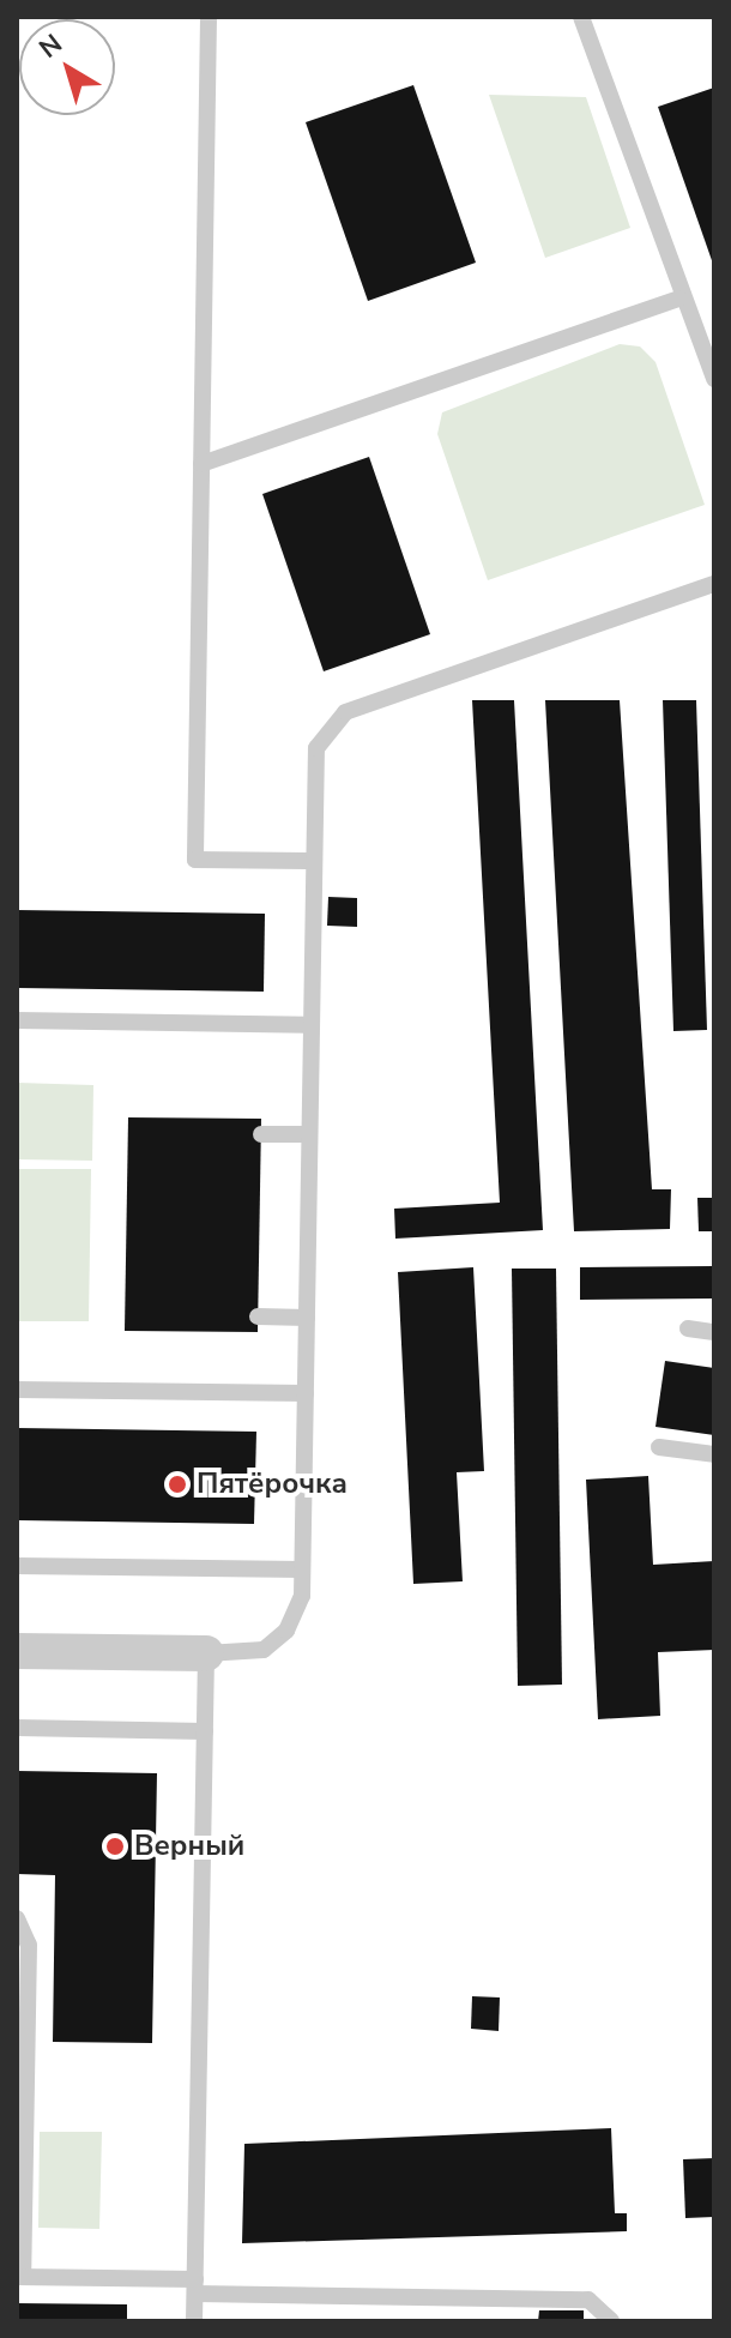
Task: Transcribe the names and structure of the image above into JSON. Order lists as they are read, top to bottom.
{
  "places": ["Пятёрочка", "Верный"],
  "north": "top left"
}
